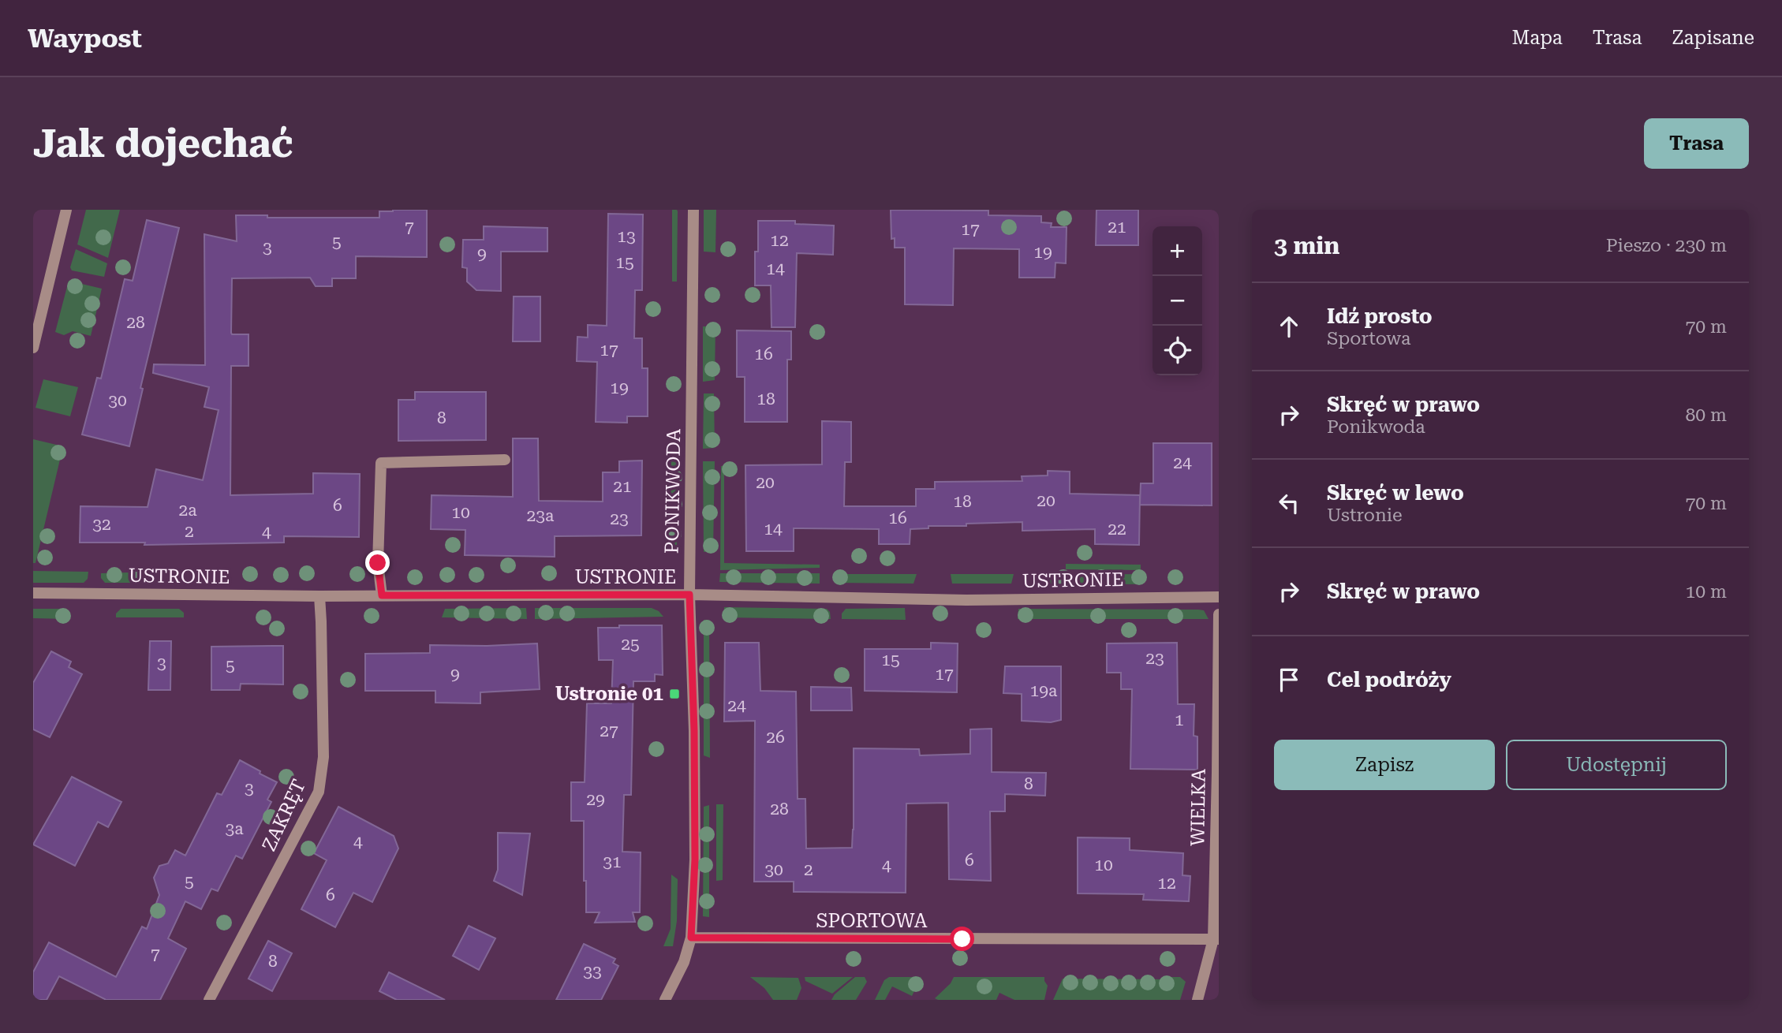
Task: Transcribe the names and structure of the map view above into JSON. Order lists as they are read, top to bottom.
{
  "streets": {
    "street": [
      "PONIKWODA",
      "USTRONIE",
      "WIELKA",
      "ZAKRĘT",
      "SPORTOWA"
    ]
  },
  "crossings": [
    ["PONIKWODA", "USTRONIE"],
    ["PONIKWODA", "SPORTOWA"],
    ["USTRONIE", "ZAKRĘT"],
    ["WIELKA", "SPORTOWA"]
  ],
  "places": {
    "transit": ["Ustronie 01"]
  },
  "house_numbers": [
    "7",
    "21",
    "17",
    "13",
    "12",
    "5",
    "3",
    "19",
    "9",
    "15",
    "14",
    "28",
    "17",
    "16",
    "19",
    "18",
    "30",
    "8",
    "24",
    "20",
    "21",
    "20",
    "18",
    "6",
    "2a",
    "10",
    "23a",
    "16",
    "23",
    "32",
    "14",
    "22",
    "2",
    "4",
    "25",
    "23",
    "15",
    "3",
    "5",
    "9",
    "17",
    "19a",
    "24",
    "1",
    "27",
    "26",
    "8",
    "3",
    "29",
    "28",
    "3a",
    "4",
    "6",
    "31",
    "10",
    "4",
    "30",
    "2",
    "5",
    "12",
    "6",
    "7",
    "8",
    "33"
  ],
  "page": {
    "header": "Waypost",
    "nav": ["Mapa", "Trasa", "Zapisane"],
    "buttons": [
      "Trasa",
      ["Zapisz", "Udostępnij"]
    ],
    "title": "Jak dojechać",
    "heading": ["3 min", "Pieszo · 230 m"],
    "map_buttons": ["+", "−"],
    "list": [
      ["Idź prosto", "Sportowa", "70 m"],
      ["Skręć w prawo", "Ponikwoda", "80 m"],
      ["Skręć w lewo", "Ustronie", "70 m"],
      ["Skręć w prawo", "10 m"],
      "Cel podróży"
    ]
  }
}
